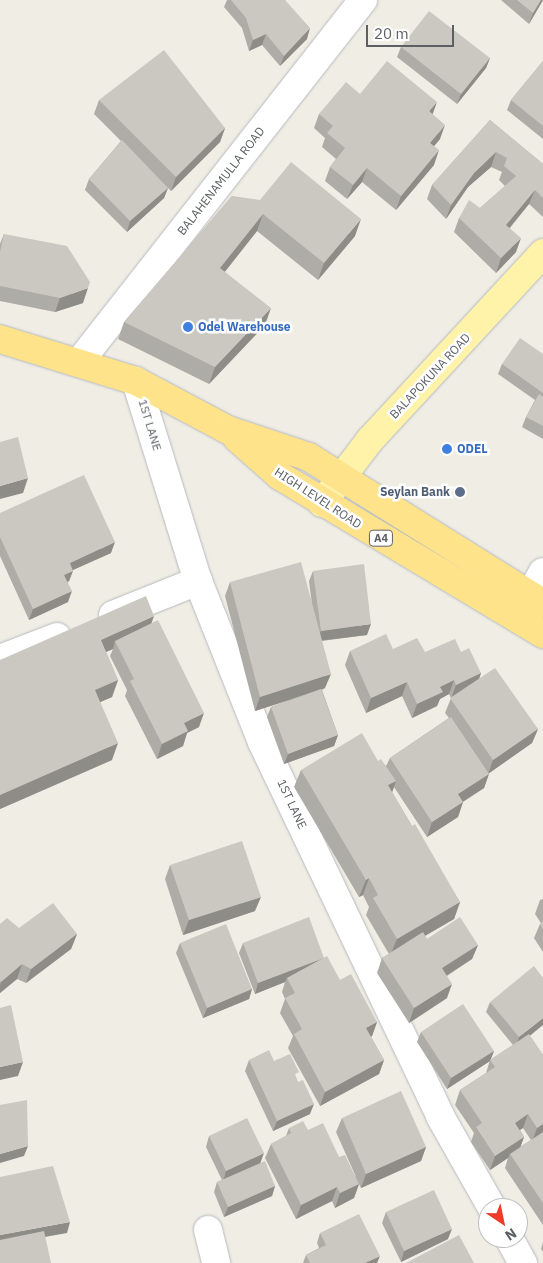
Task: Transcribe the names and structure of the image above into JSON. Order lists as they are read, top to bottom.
{
  "streets": {
    "highway": ["HIGH LEVEL ROAD", "A4"],
    "main road": ["BALAPOKUNA ROAD"],
    "street": ["BALAHENAMULLA ROAD", "1ST LANE"]
  },
  "crossings": [
    ["BALAHENAMULLA ROAD", "HIGH LEVEL ROAD"],
    ["BALAPOKUNA ROAD", "HIGH LEVEL ROAD"],
    ["1ST LANE", "HIGH LEVEL ROAD"]
  ],
  "places": ["Odel Warehouse", "ODEL", "Seylan Bank"],
  "scale_bar": "20 m",
  "north": "bottom right"
}
